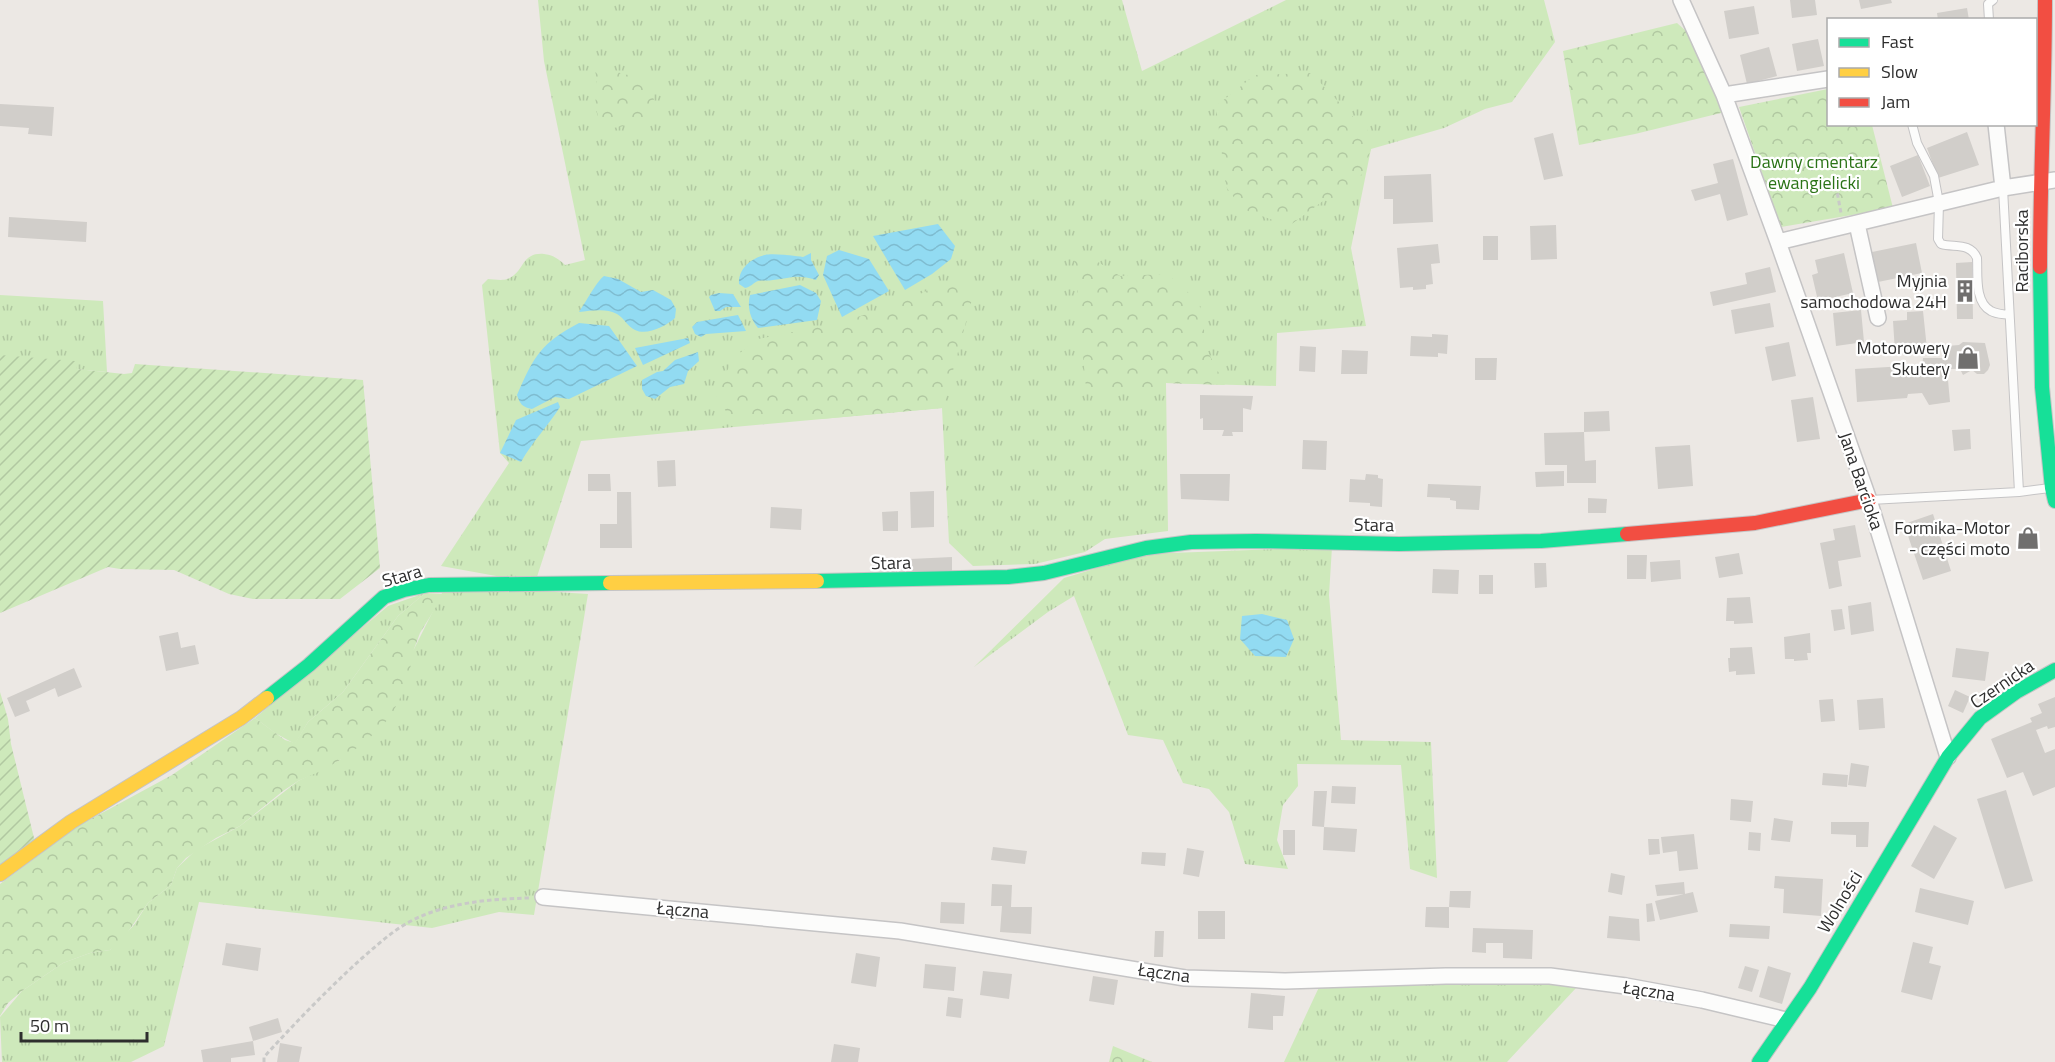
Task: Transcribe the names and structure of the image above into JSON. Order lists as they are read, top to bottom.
{
  "streets": {
    "street": [
      "Raciborska",
      "Jana Barcioka",
      "Stara",
      "Czernicka",
      "Wolności",
      "Łączna"
    ]
  },
  "crossings": [
    ["Jana Barcioka", "Stara"],
    ["Jana Barcioka", "Czernicka"],
    ["Jana Barcioka", "Wolności"],
    ["Czernicka", "Wolności"],
    ["Wolności", "Łączna"]
  ],
  "parks": ["Dawny cmentarz ewangielicki"],
  "places": {
    "building": ["Myjnia samochodowa 24H"],
    "shop": ["Motorowery Skutery", "Formika-Motor - części moto"]
  },
  "legend": ["Fast", "Slow", "Jam"],
  "scale_bar": "50 m"
}
